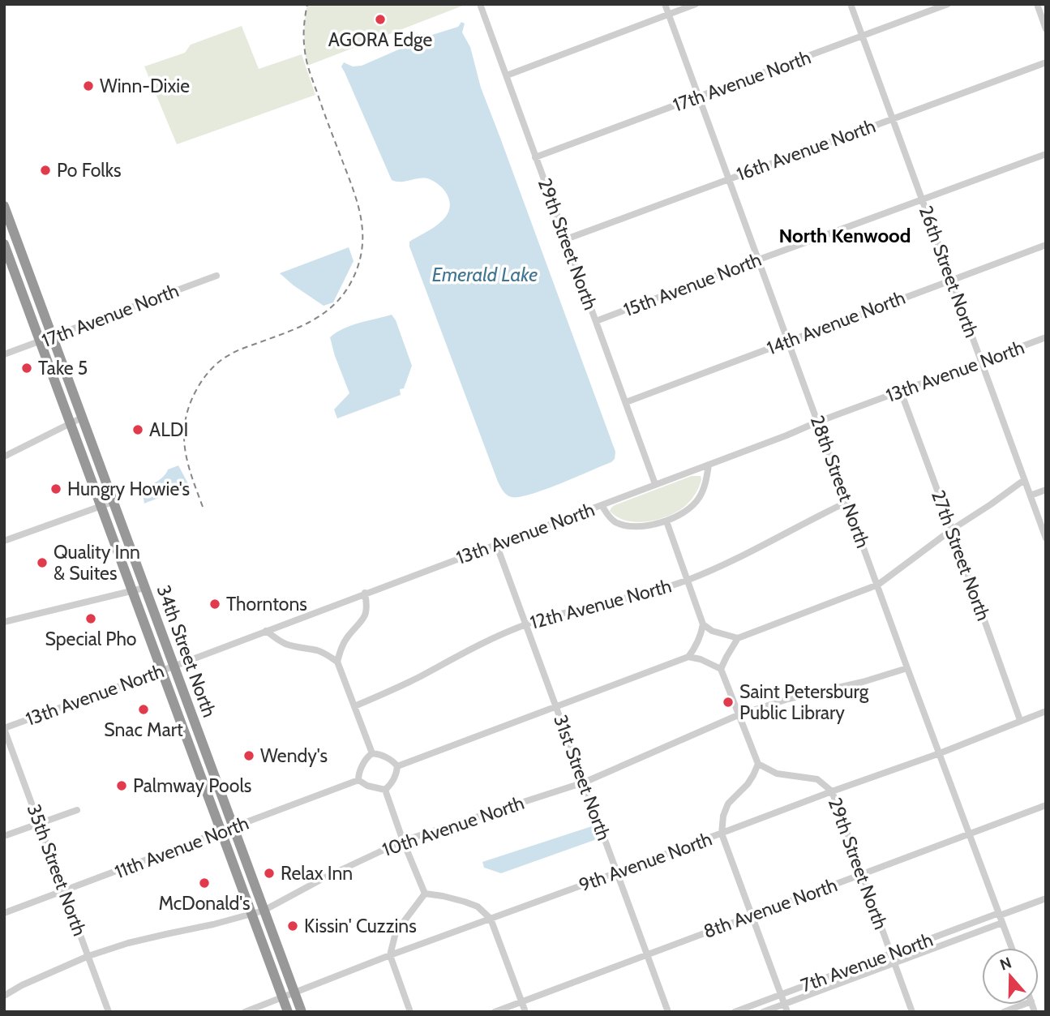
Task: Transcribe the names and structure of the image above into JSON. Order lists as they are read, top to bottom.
{
  "streets": {
    "highway": ["34th Street North"],
    "street": [
      "17th Avenue North",
      "16th Avenue North",
      "29th Street North",
      "26th Street North",
      "15th Avenue North",
      "14th Avenue North",
      "13th Avenue North",
      "28th Street North",
      "27th Street North",
      "12th Avenue North",
      "31st Street North",
      "10th Avenue North",
      "11th Avenue North",
      "9th Avenue North",
      "35th Street North",
      "8th Avenue North",
      "7th Avenue North"
    ]
  },
  "crossings": [
    ["17th Avenue North", "29th Street North"],
    ["17th Avenue North", "26th Street North"],
    ["17th Avenue North", "28th Street North"],
    ["17th Avenue North", "34th Street North"],
    ["16th Avenue North", "29th Street North"],
    ["16th Avenue North", "26th Street North"],
    ["16th Avenue North", "28th Street North"],
    ["29th Street North", "15th Avenue North"],
    ["29th Street North", "14th Avenue North"],
    ["29th Street North", "13th Avenue North"],
    ["29th Street North", "9th Avenue North"],
    ["29th Street North", "8th Avenue North"],
    ["29th Street North", "7th Avenue North"],
    ["26th Street North", "15th Avenue North"],
    ["26th Street North", "14th Avenue North"],
    ["26th Street North", "13th Avenue North"],
    ["15th Avenue North", "28th Street North"],
    ["14th Avenue North", "28th Street North"],
    ["13th Avenue North", "28th Street North"],
    ["13th Avenue North", "27th Street North"],
    ["13th Avenue North", "34th Street North"],
    ["13th Avenue North", "31st Street North"],
    ["13th Avenue North", "35th Street North"],
    ["28th Street North", "12th Avenue North"],
    ["28th Street North", "10th Avenue North"],
    ["28th Street North", "9th Avenue North"],
    ["28th Street North", "8th Avenue North"],
    ["28th Street North", "7th Avenue North"],
    ["27th Street North", "9th Avenue North"],
    ["12th Avenue North", "31st Street North"],
    ["34th Street North", "10th Avenue North"],
    ["34th Street North", "11th Avenue North"],
    ["34th Street North", "9th Avenue North"],
    ["31st Street North", "10th Avenue North"],
    ["31st Street North", "9th Avenue North"],
    ["31st Street North", "8th Avenue North"],
    ["10th Avenue North", "35th Street North"],
    ["11th Avenue North", "35th Street North"]
  ],
  "districts": ["North Kenwood"],
  "water": ["Emerald Lake"],
  "places": [
    "AGORA Edge",
    "Winn-Dixie",
    "Po Folks",
    "Take 5",
    "ALDI",
    "Hungry Howie's",
    "Quality Inn & Suites",
    "Thorntons",
    "Special Pho",
    "Saint Petersburg Public Library",
    "Snac Mart",
    "Wendy's",
    "Palmway Pools",
    "Relax Inn",
    "McDonald's",
    "Kissin' Cuzzins"
  ],
  "north": "top"
}
